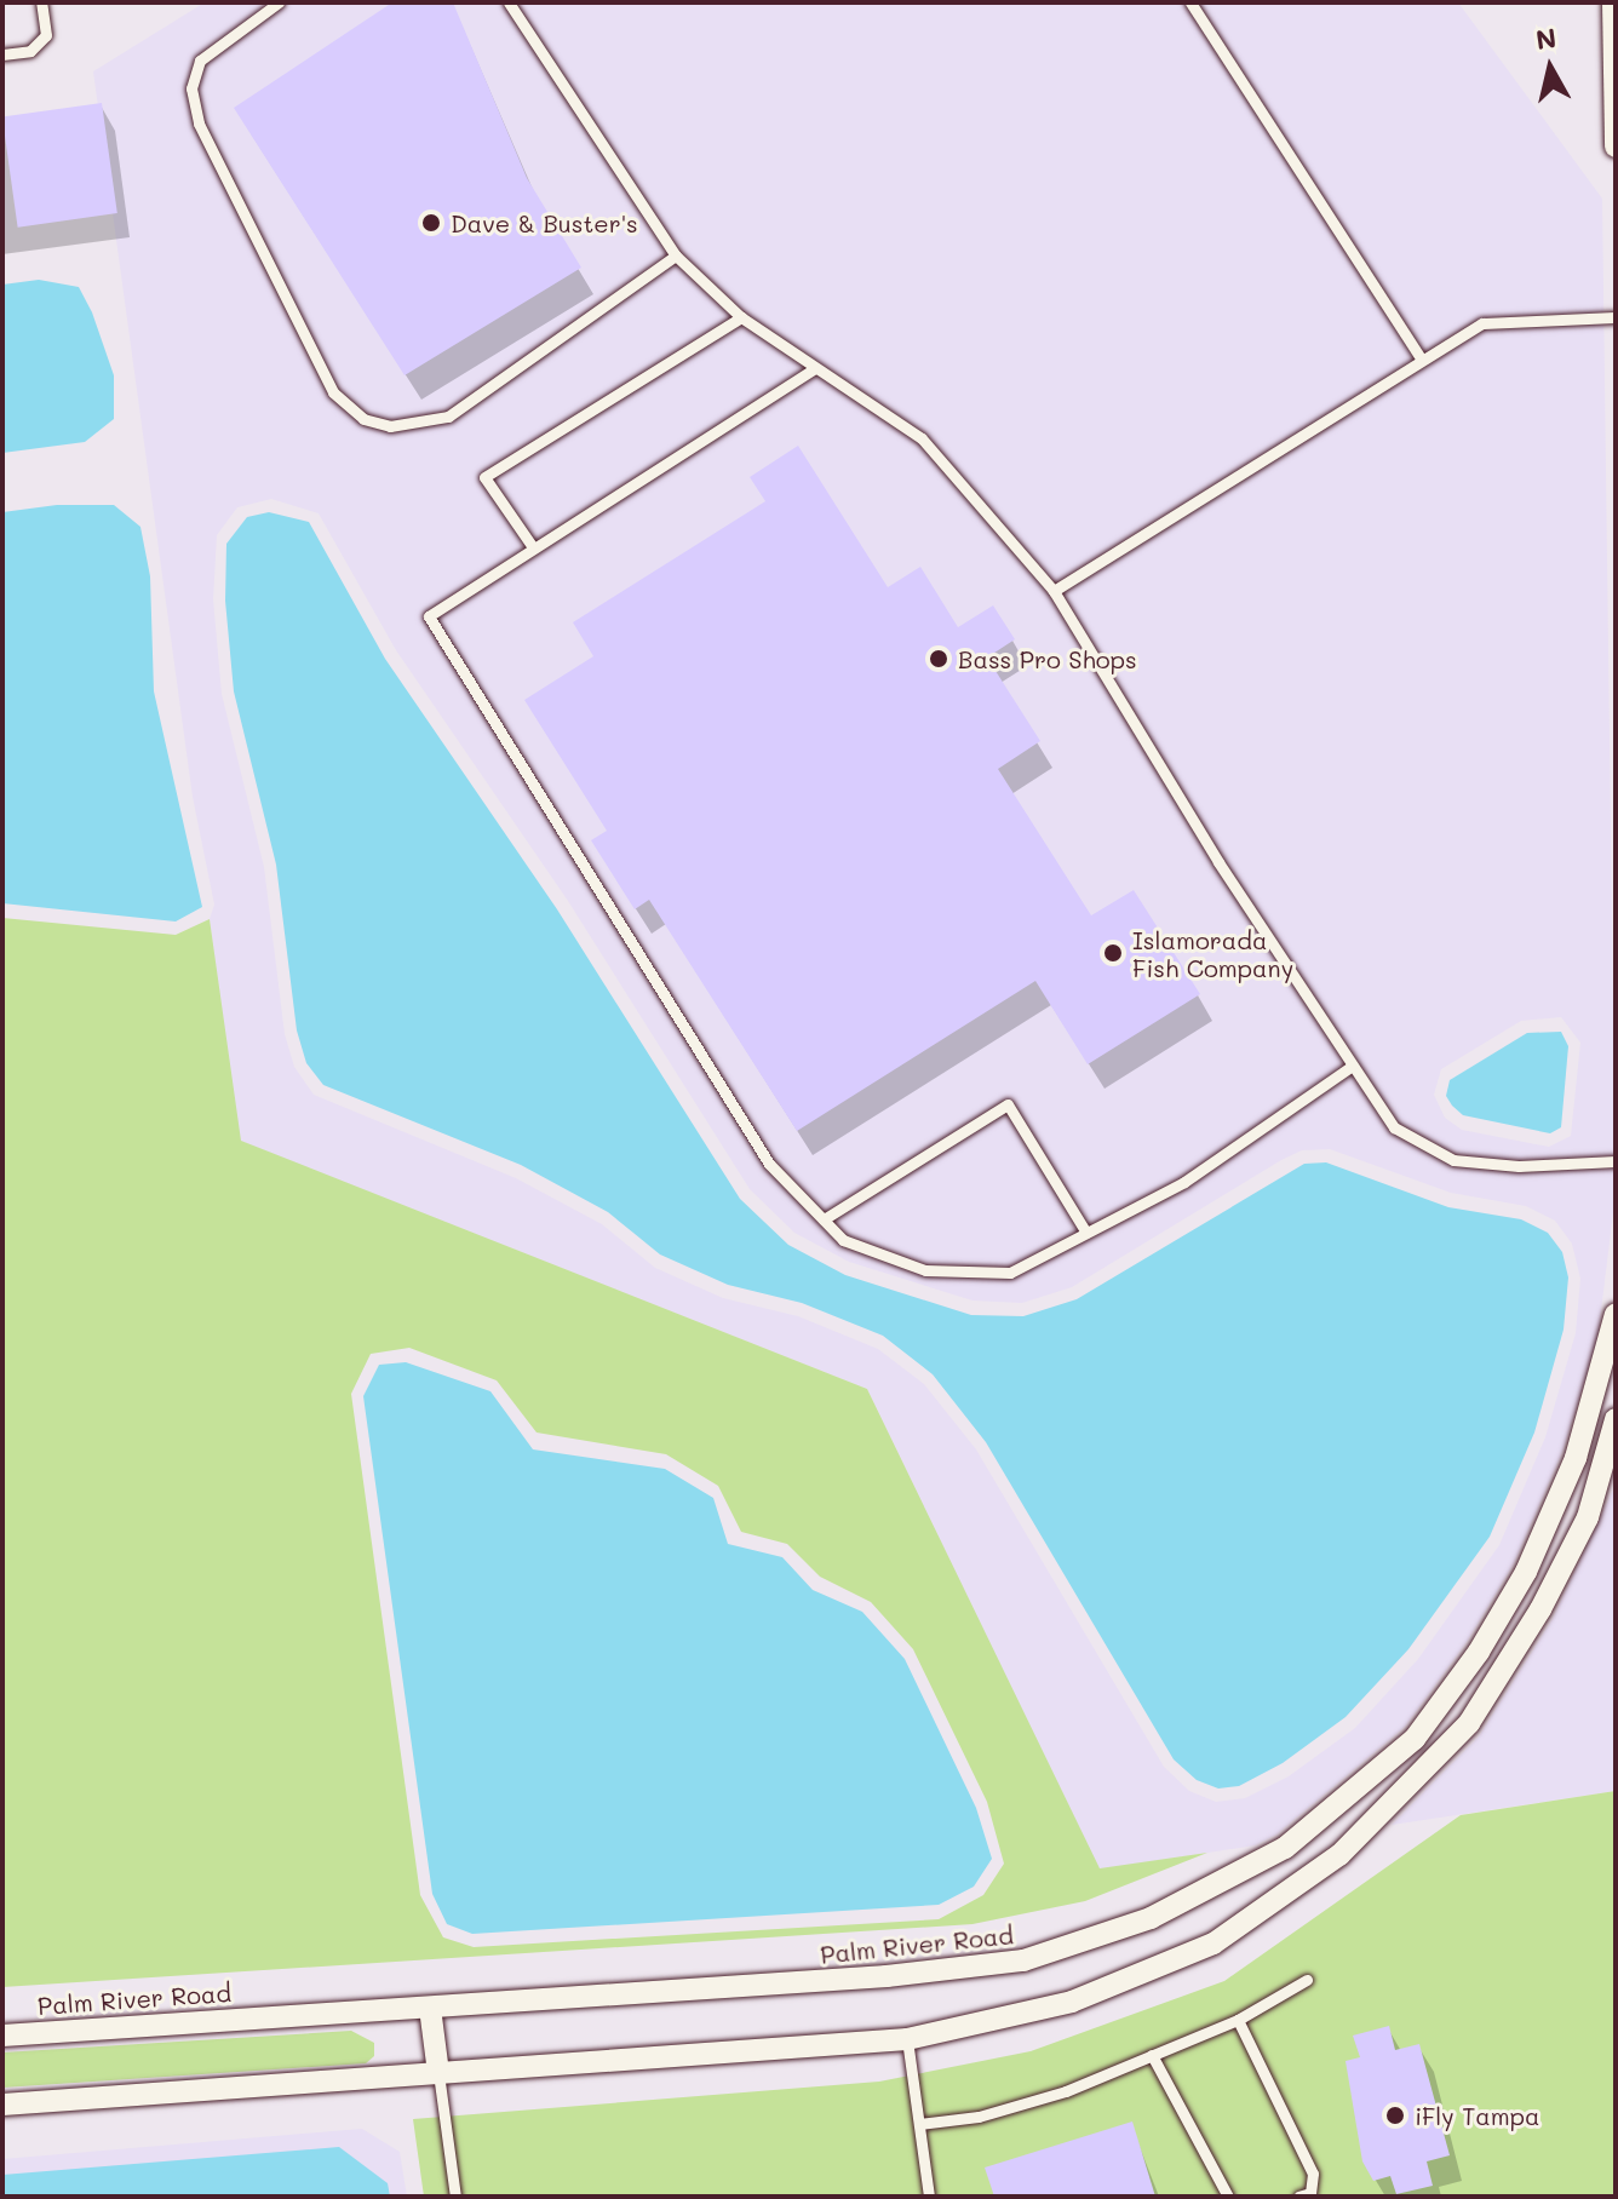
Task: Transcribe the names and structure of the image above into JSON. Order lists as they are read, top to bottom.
{
  "streets": {
    "street": ["Palm River Road"]
  },
  "places": [
    "Dave & Buster's",
    "Bass Pro Shops",
    "Islamorada Fish Company",
    "iFly Tampa"
  ],
  "north": "top"
}
